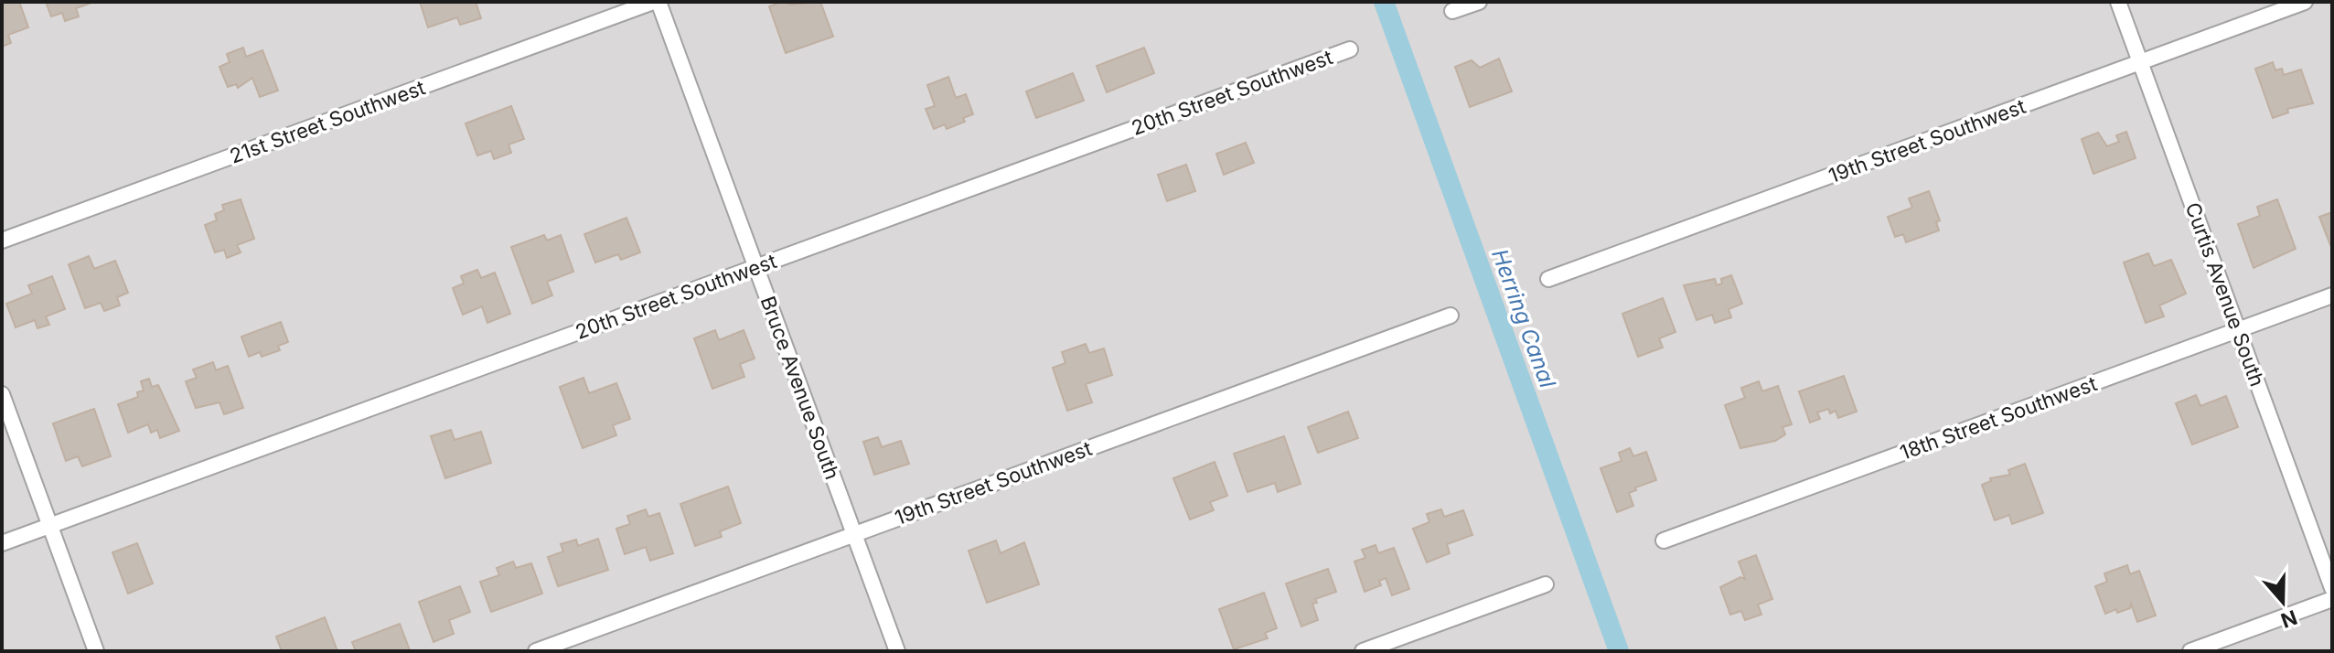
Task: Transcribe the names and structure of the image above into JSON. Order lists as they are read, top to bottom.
{
  "streets": {
    "street": [
      "20th Street Southwest",
      "21st Street Southwest",
      "19th Street Southwest",
      "Curtis Avenue South",
      "Bruce Avenue South",
      "18th Street Southwest"
    ]
  },
  "crossings": [
    ["20th Street Southwest", "Bruce Avenue South"],
    ["21st Street Southwest", "Bruce Avenue South"],
    ["19th Street Southwest", "Curtis Avenue South"],
    ["19th Street Southwest", "Bruce Avenue South"],
    ["Curtis Avenue South", "18th Street Southwest"]
  ],
  "water": ["Herring Canal"],
  "north": "bottom"
}
